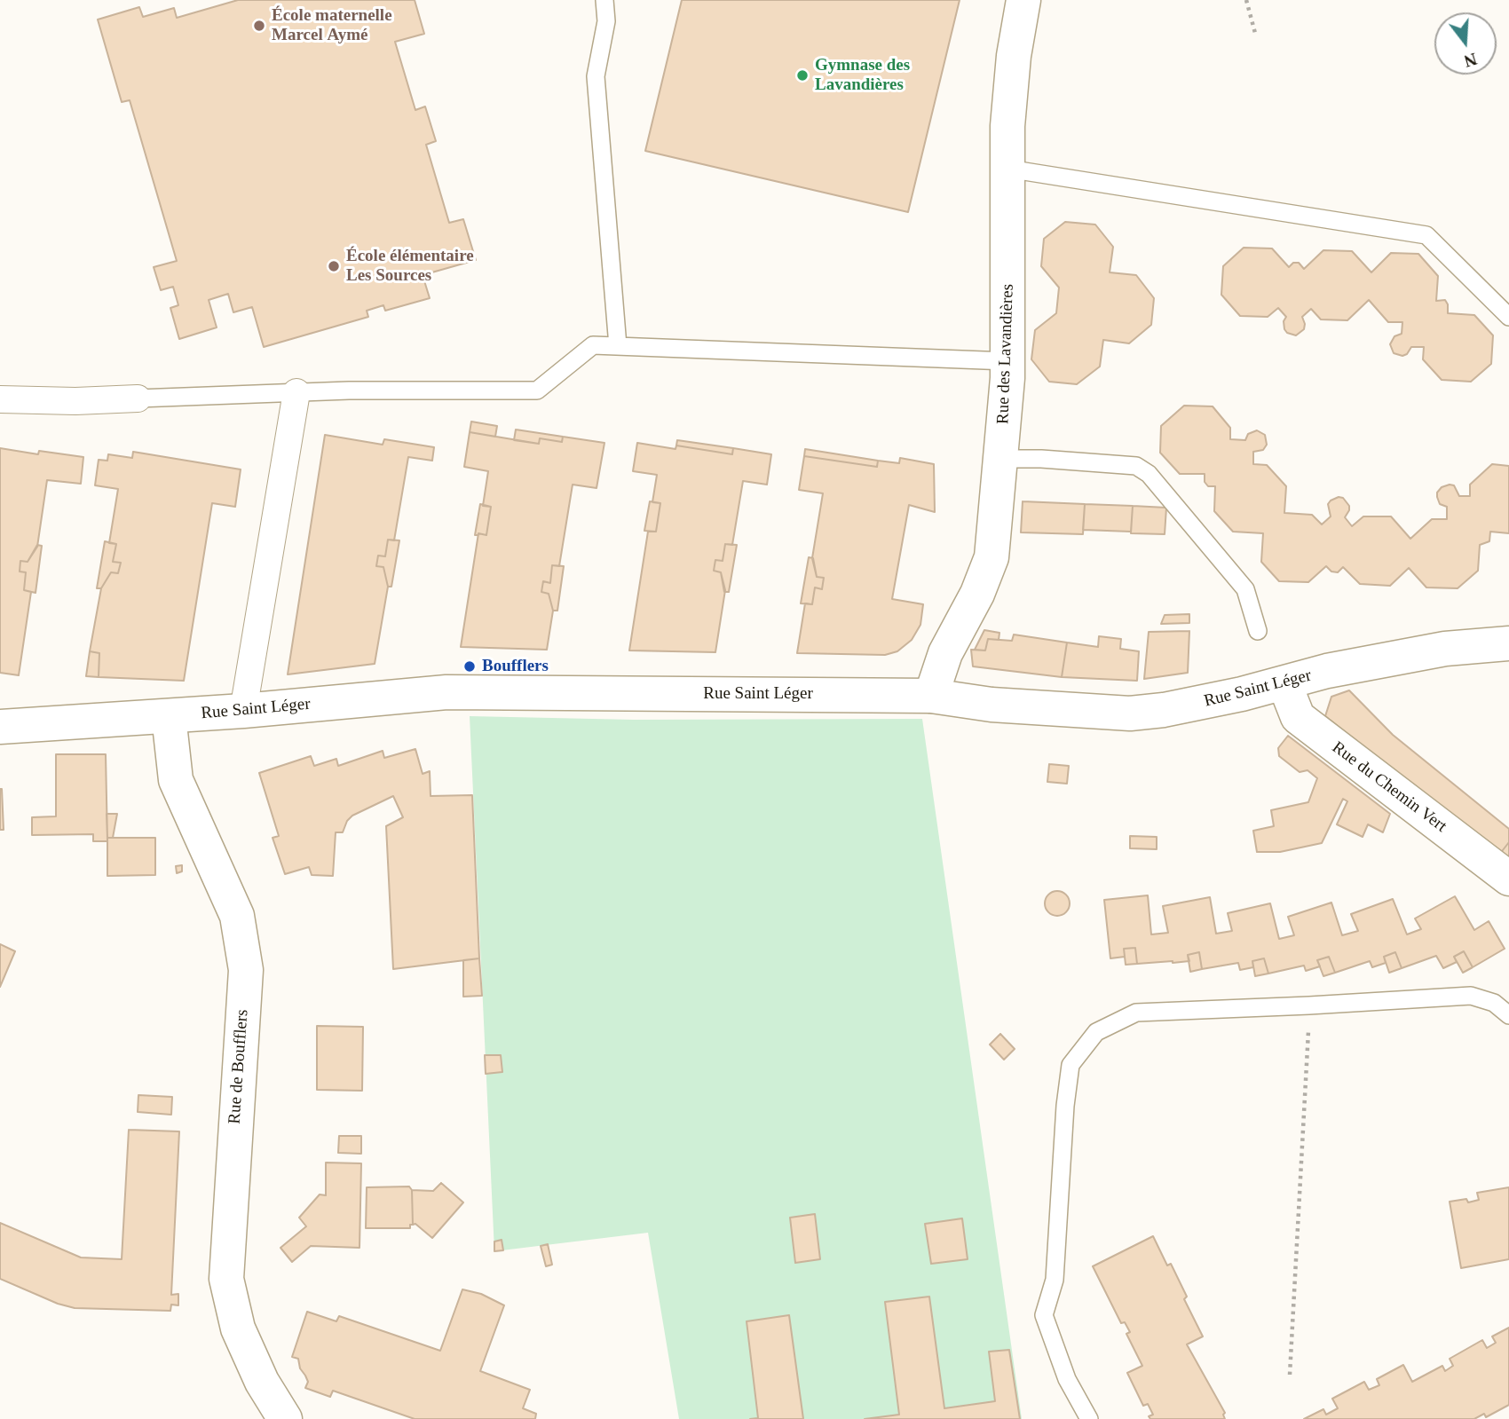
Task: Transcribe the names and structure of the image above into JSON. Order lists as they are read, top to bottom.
{
  "streets": {
    "street": [
      "Rue des Lavandières",
      "Rue Saint Léger",
      "Rue du Chemin Vert",
      "Rue de Boufflers"
    ]
  },
  "crossings": [
    ["Rue des Lavandières", "Rue Saint Léger"],
    ["Rue Saint Léger", "Rue du Chemin Vert"],
    ["Rue Saint Léger", "Rue de Boufflers"]
  ],
  "places": [
    "École maternelle Marcel Aymé",
    "Gymnase des Lavandières",
    "École élémentaire Les Sources",
    "Boufflers"
  ],
  "north": "bottom"
}
